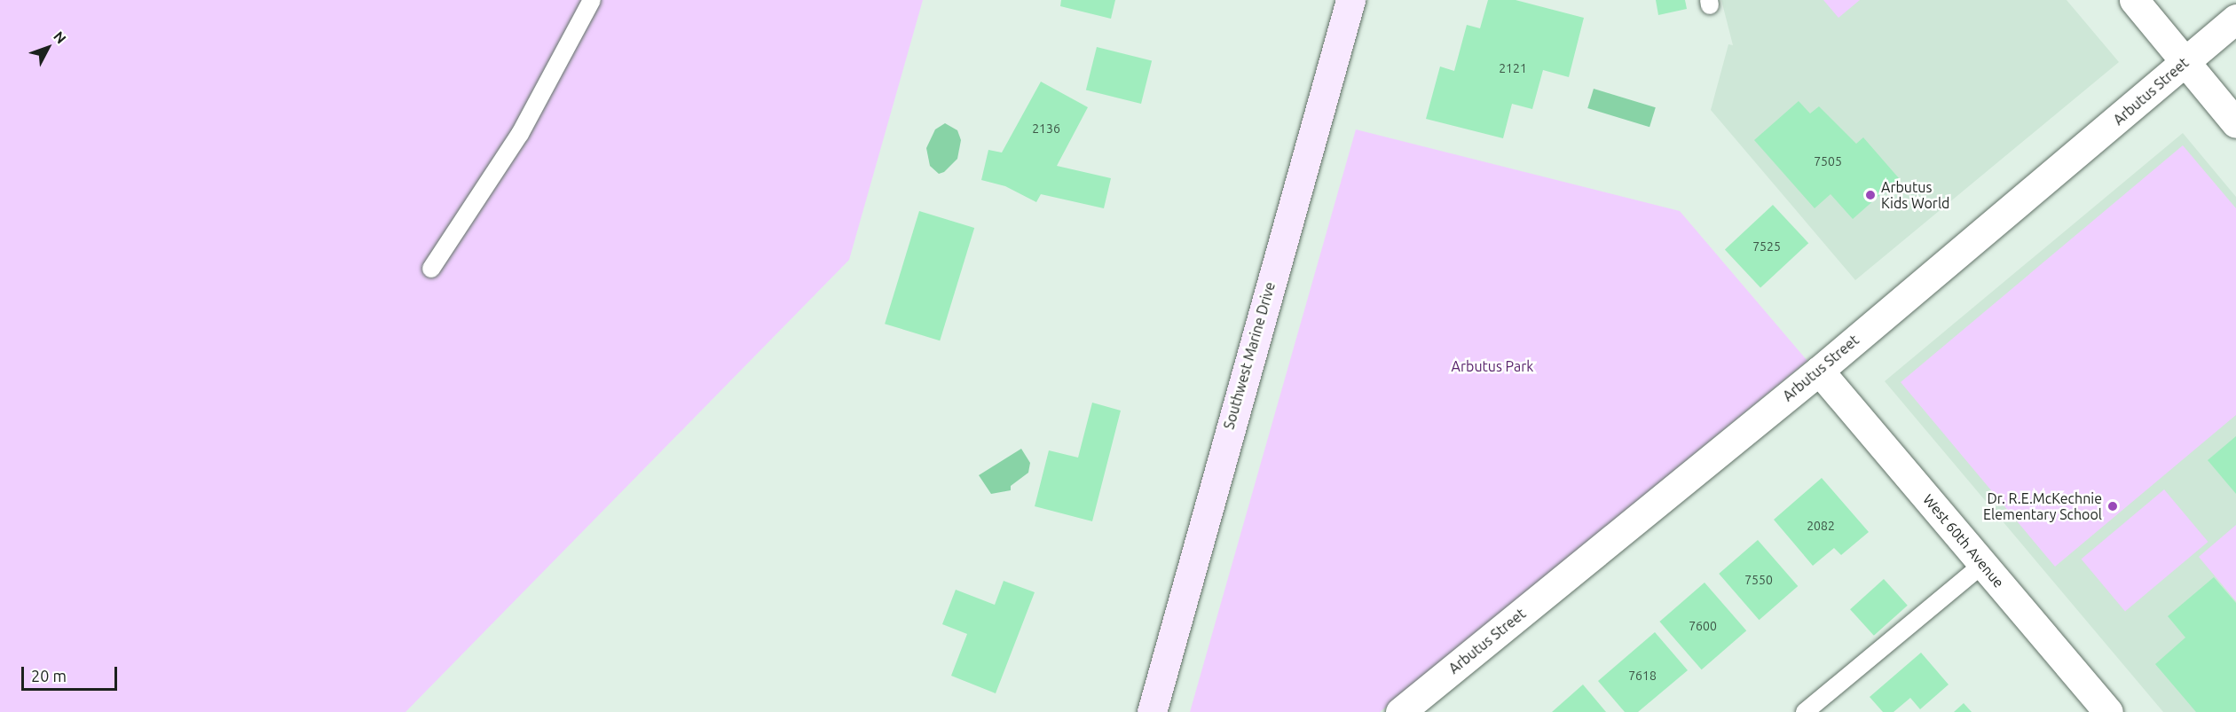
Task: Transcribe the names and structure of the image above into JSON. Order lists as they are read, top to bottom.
{
  "streets": {
    "main road": ["Southwest Marine Drive"],
    "street": ["Arbutus Street", "West 60th Avenue"]
  },
  "crossings": [
    ["Arbutus Street", "West 60th Avenue"]
  ],
  "parks": ["Arbutus Park"],
  "places": ["Arbutus Kids World", "Dr. R.E.McKechnie Elementary School"],
  "house_numbers": [
    "2121",
    "2136",
    "7505",
    "7525",
    "2082",
    "7550",
    "7600",
    "7618"
  ],
  "scale_bar": "20 m",
  "north": "top right"
}
